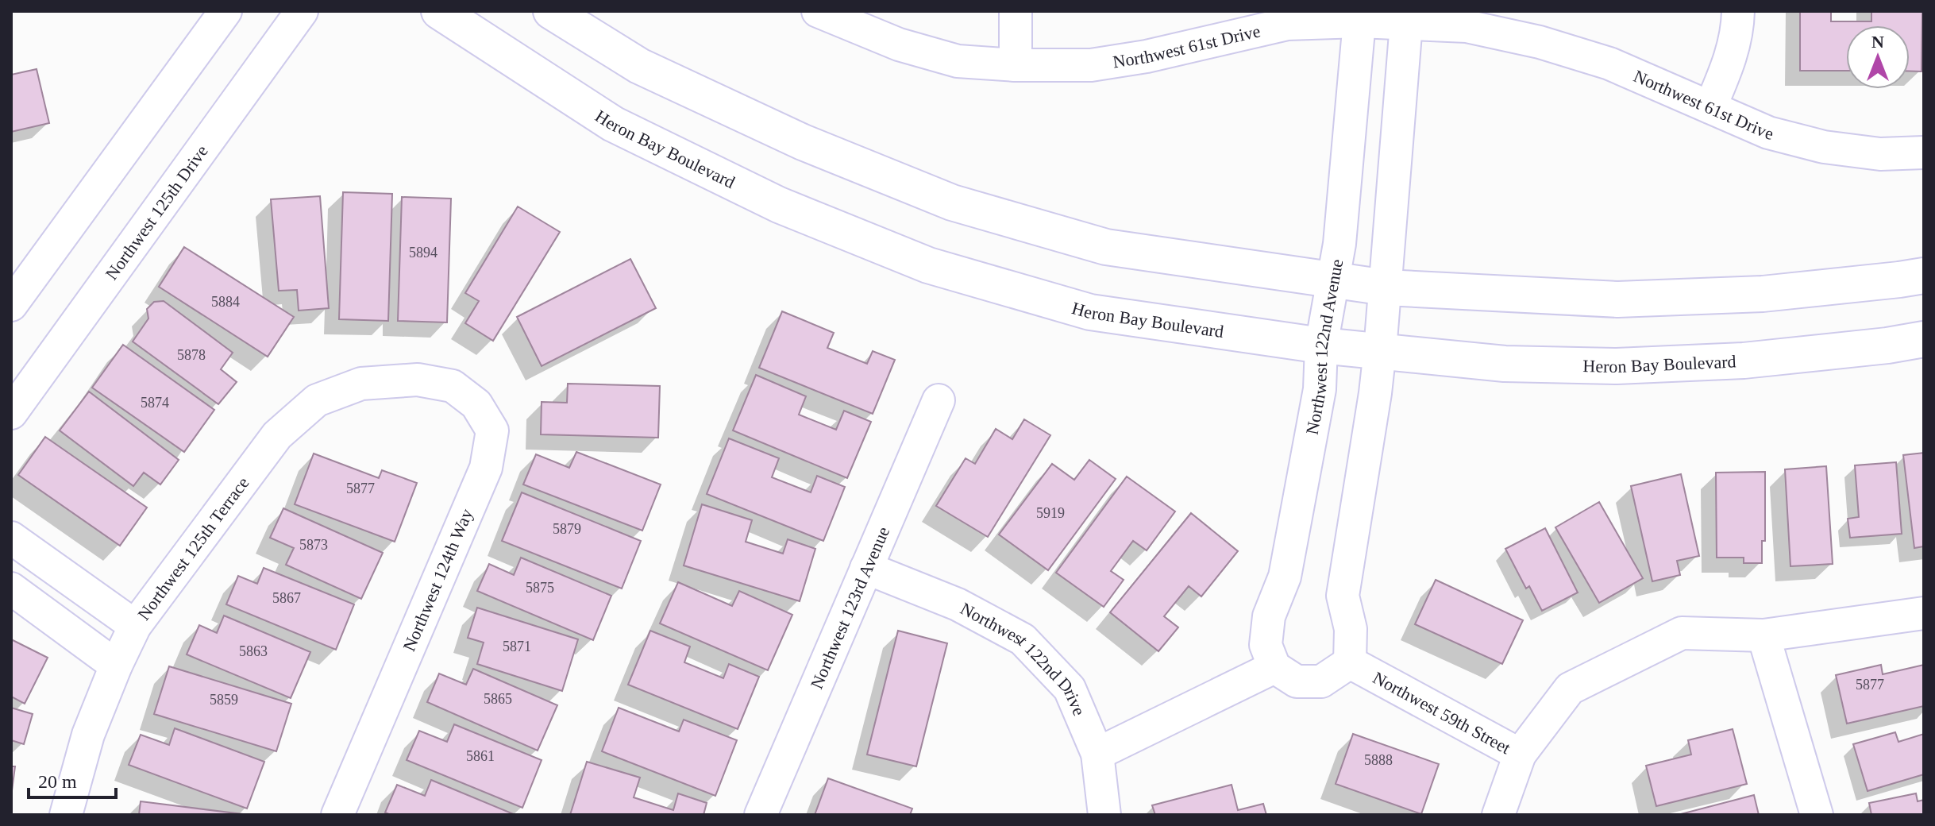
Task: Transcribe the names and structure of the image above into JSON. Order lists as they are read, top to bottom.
{
  "streets": {
    "street": [
      "Northwest 61st Drive",
      "Heron Bay Boulevard",
      "Northwest 125th Drive",
      "Northwest 122nd Avenue",
      "Northwest 125th Terrace",
      "Northwest 124th Way",
      "Northwest 123rd Avenue",
      "Northwest 122nd Drive",
      "Northwest 59th Street"
    ]
  },
  "crossings": [
    ["Northwest 61st Drive", "Northwest 122nd Avenue"],
    ["Heron Bay Boulevard", "Northwest 122nd Avenue"],
    ["Northwest 125th Terrace", "Northwest 124th Way"],
    ["Northwest 123rd Avenue", "Northwest 122nd Drive"]
  ],
  "house_numbers": [
    "5894",
    "5884",
    "5878",
    "5874",
    "5877",
    "5919",
    "5879",
    "5873",
    "5875",
    "5867",
    "5871",
    "5863",
    "5877",
    "5865",
    "5859",
    "5861",
    "5888"
  ],
  "scale_bar": "20 m",
  "north": "top"
}
